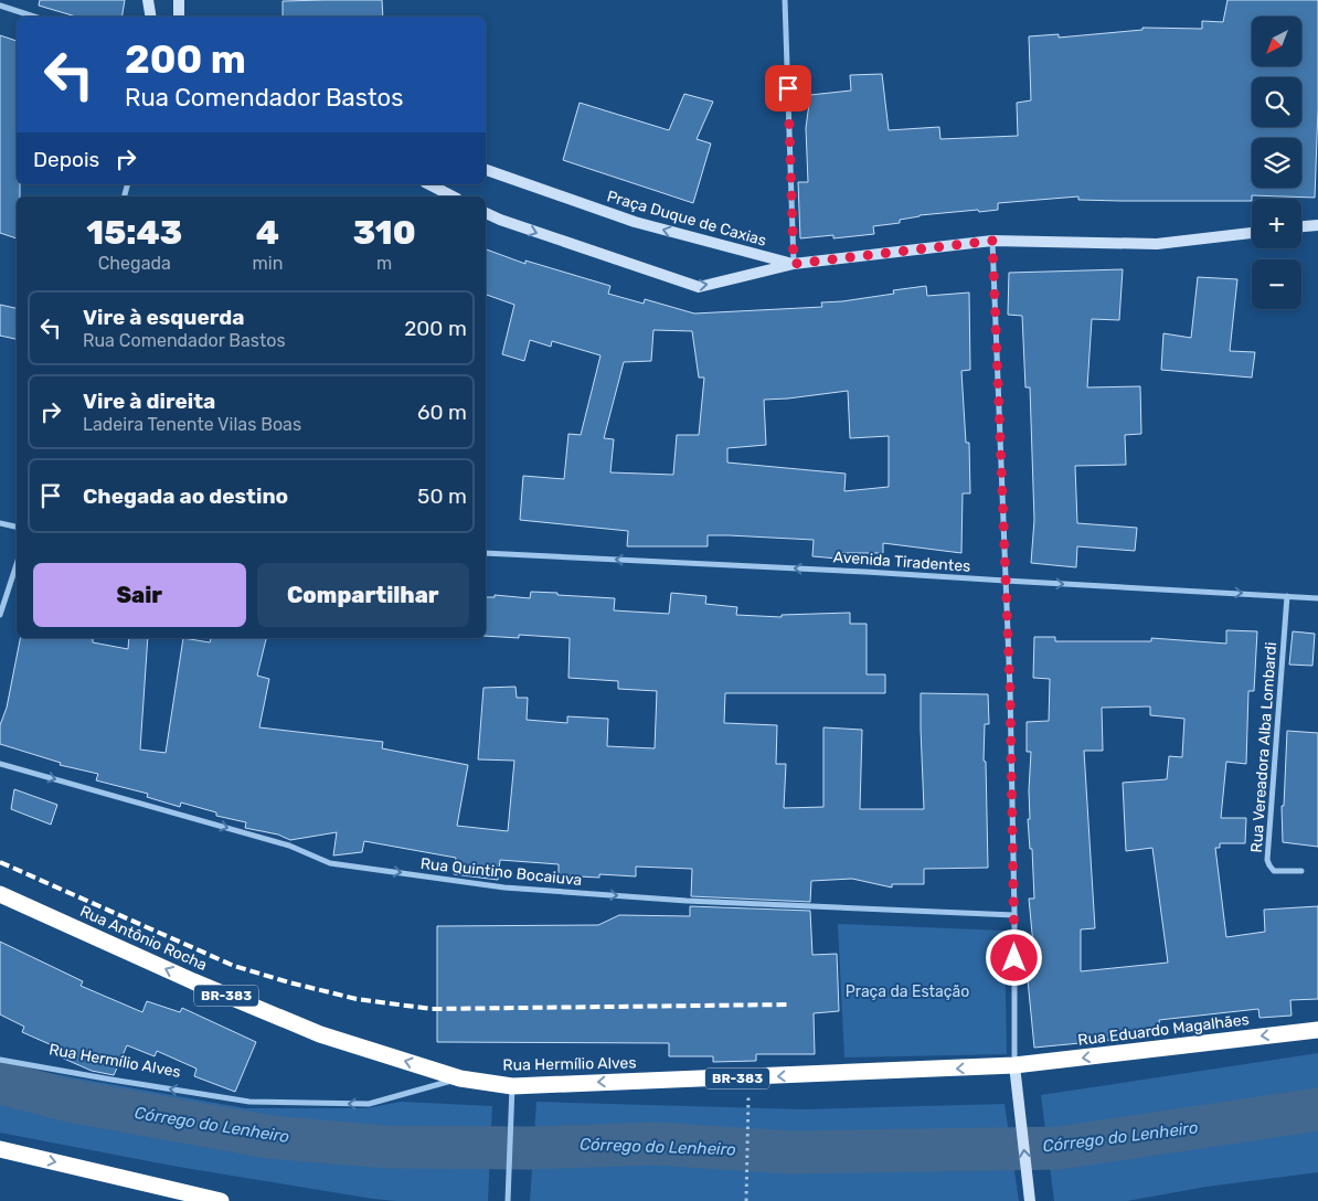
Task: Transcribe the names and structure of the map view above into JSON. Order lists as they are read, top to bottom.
{
  "streets": {
    "highway": [
      "Rua Antônio Rocha",
      "BR-383",
      "Rua Eduardo Magalhães",
      "Rua Hermílio Alves"
    ],
    "main road": ["Praça Duque de Caxias"],
    "street": ["Avenida Tiradentes", "Rua Vereadora Alba Lombardi", "Rua Quintino Bocaiuva"]
  },
  "crossings": [
    ["Avenida Tiradentes", "Rua Vereadora Alba Lombardi"],
    ["Rua Antônio Rocha", "Rua Hermílio Alves"],
    ["Rua Eduardo Magalhães", "Rua Hermílio Alves"]
  ],
  "one_way": [
    "Rua Quintino Bocaiuva",
    "Rua Antônio Rocha",
    "Rua Eduardo Magalhães",
    "Rua Hermílio Alves"
  ],
  "water": ["Córrego do Lenheiro"],
  "parks": ["Praça da Estação"],
  "north": "bottom left",
  "page": {
    "map_buttons": ["+", "−"],
    "turn": ["200 m", "Rua Comendador Bastos"],
    "then": "Depois",
    "eta": [
      "15:43",
      "Chegada",
      "4",
      "min",
      "310",
      "m"
    ],
    "list": [
      {
        "name": "Vire à esquerda",
        "note": "Rua Comendador Bastos",
        "value": "200 m"
      },
      {
        "name": "Vire à direita",
        "note": "Ladeira Tenente Vilas Boas",
        "value": "60 m"
      },
      {
        "name": "Chegada ao destino",
        "value": "50 m"
      }
    ],
    "buttons": ["Sair", "Compartilhar"]
  }
}
